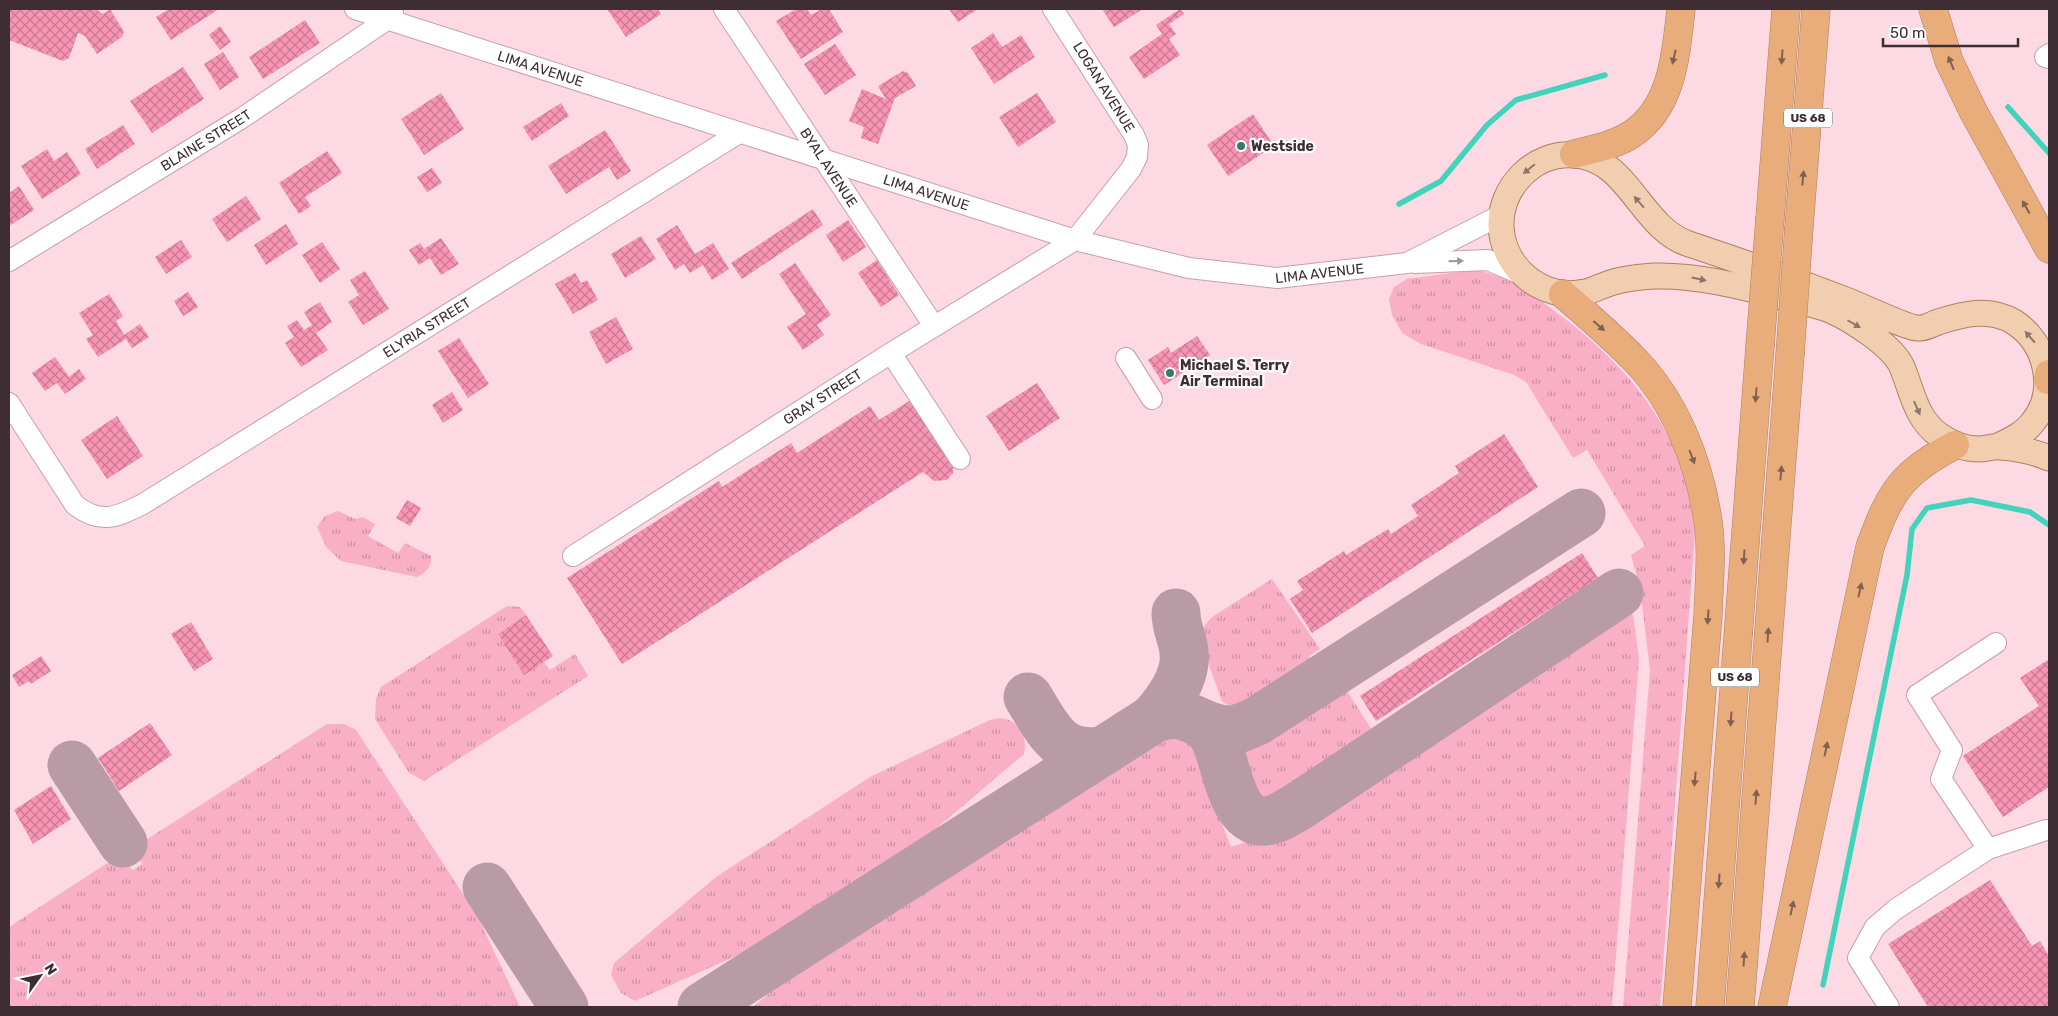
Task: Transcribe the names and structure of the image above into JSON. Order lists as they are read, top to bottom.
{
  "streets": {
    "highway": ["US 68"],
    "street": [
      "LIMA AVENUE",
      "LOGAN AVENUE",
      "BLAINE STREET",
      "BYAL AVENUE",
      "ELYRIA STREET",
      "GRAY STREET"
    ]
  },
  "crossings": [
    ["LIMA AVENUE", "LOGAN AVENUE"],
    ["LIMA AVENUE", "BLAINE STREET"],
    ["LIMA AVENUE", "BYAL AVENUE"],
    ["LIMA AVENUE", "ELYRIA STREET"],
    ["LIMA AVENUE", "GRAY STREET"],
    ["LOGAN AVENUE", "GRAY STREET"],
    ["BYAL AVENUE", "GRAY STREET"]
  ],
  "places": ["Westside", "Michael S. Terry Air Terminal"],
  "scale_bar": "50 m",
  "north": "top right"
}
